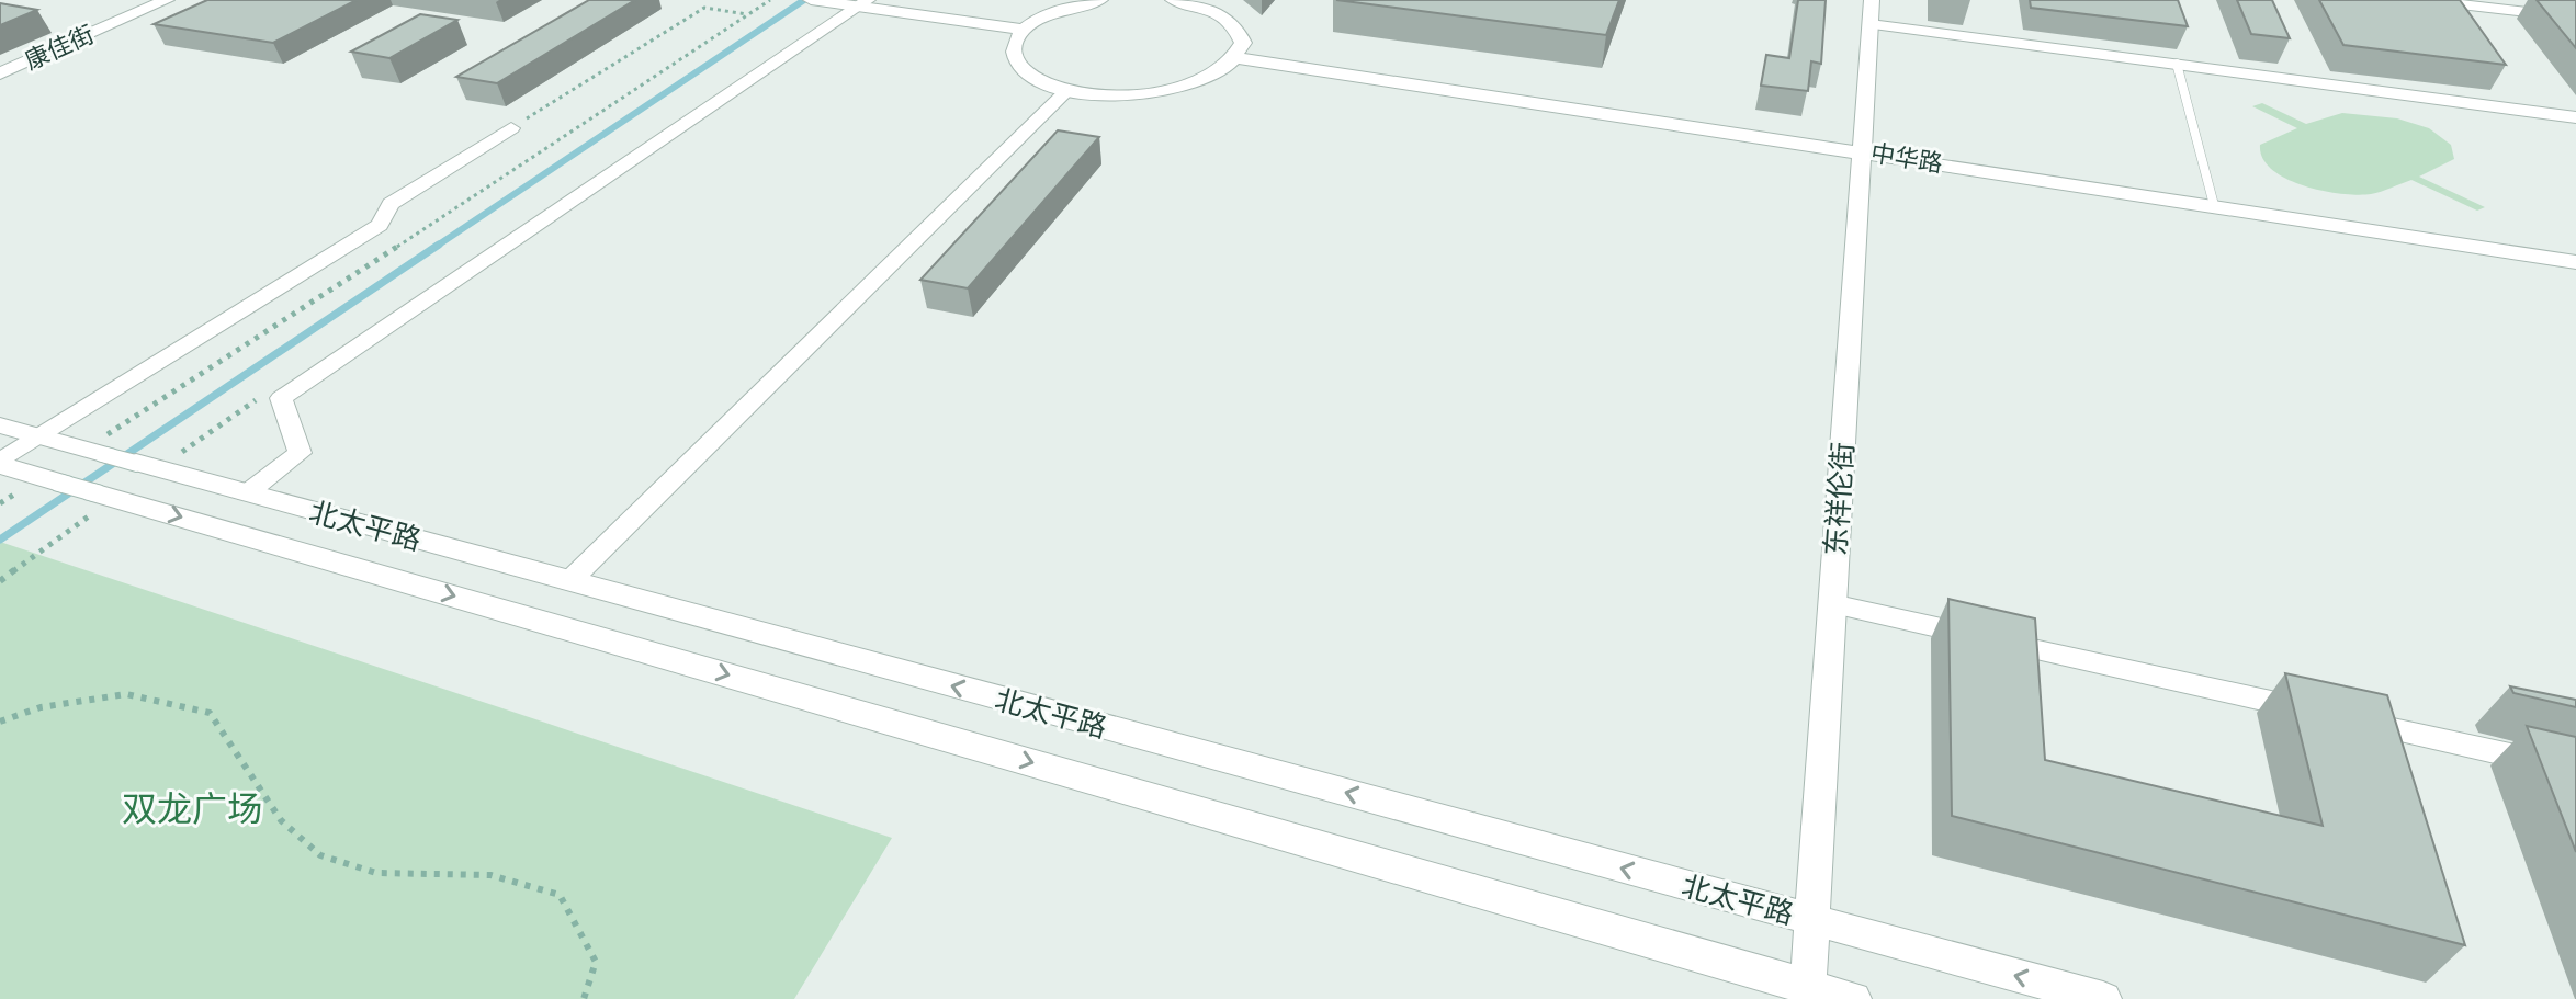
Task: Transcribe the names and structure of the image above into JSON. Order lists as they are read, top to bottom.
{
  "streets": {
    "street": [
      "康佳街",
      "中华路",
      "东祥伦街",
      "北太平路"
    ]
  },
  "crossings": [
    ["中华路", "东祥伦街"],
    ["东祥伦街", "北太平路"]
  ],
  "parks": ["双龙广场"]
}
